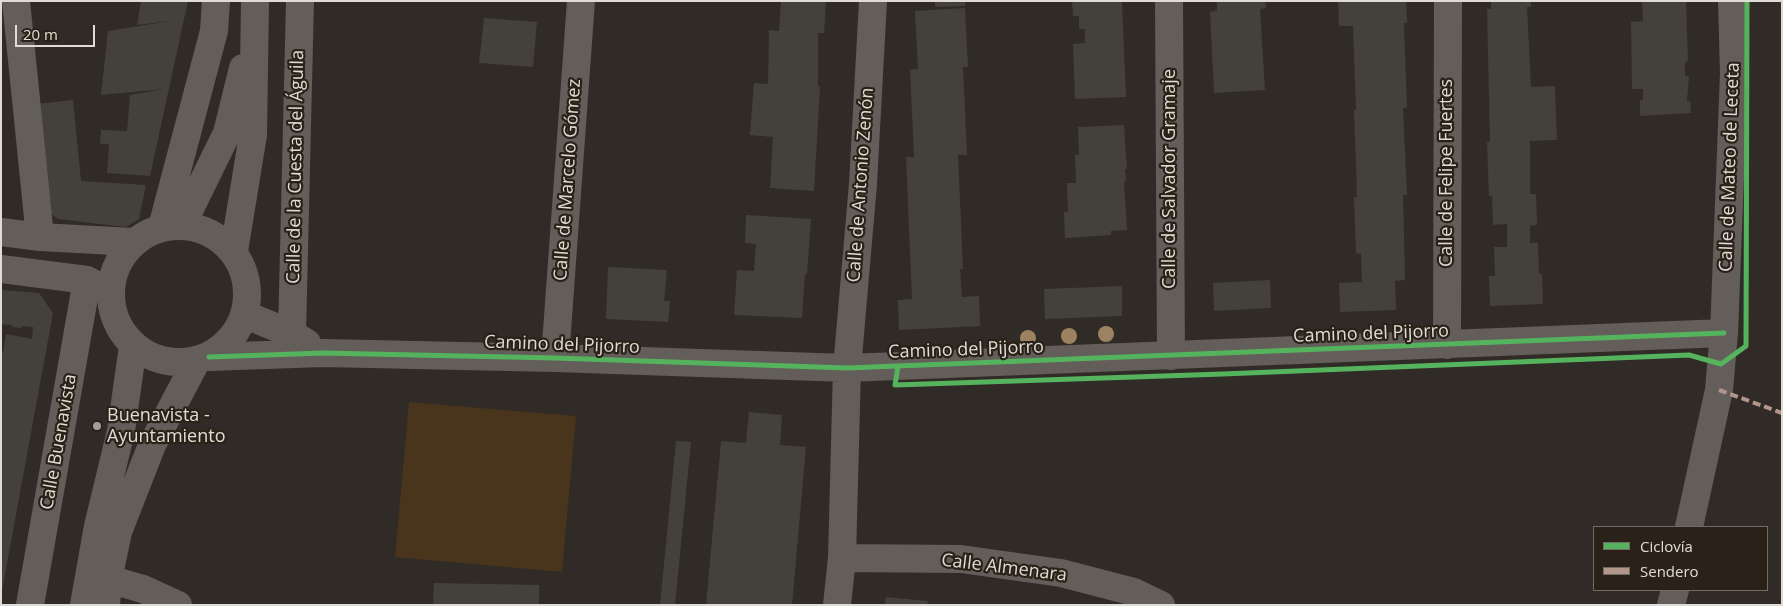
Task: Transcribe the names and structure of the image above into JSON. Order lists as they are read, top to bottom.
{
  "streets": {
    "street": [
      "Calle de la Cuesta del Águila",
      "Calle de Mateo de Leceta",
      "Calle de Felipe Fuertes",
      "Calle de Salvador Gramaje",
      "Calle de Marcelo Gómez",
      "Calle de Antonio Zenón",
      "Camino del Pijorro",
      "Calle Buenavista",
      "Calle Almenara"
    ]
  },
  "crossings": [
    ["Calle de Mateo de Leceta", "Camino del Pijorro"],
    ["Calle de Felipe Fuertes", "Camino del Pijorro"],
    ["Calle de Salvador Gramaje", "Camino del Pijorro"],
    ["Calle de Marcelo Gómez", "Camino del Pijorro"],
    ["Calle de Antonio Zenón", "Camino del Pijorro"],
    ["Calle de Antonio Zenón", "Calle Almenara"]
  ],
  "places": ["Buenavista - Ayuntamiento"],
  "legend": ["Ciclovía", "Sendero"],
  "scale_bar": "20 m"
}
